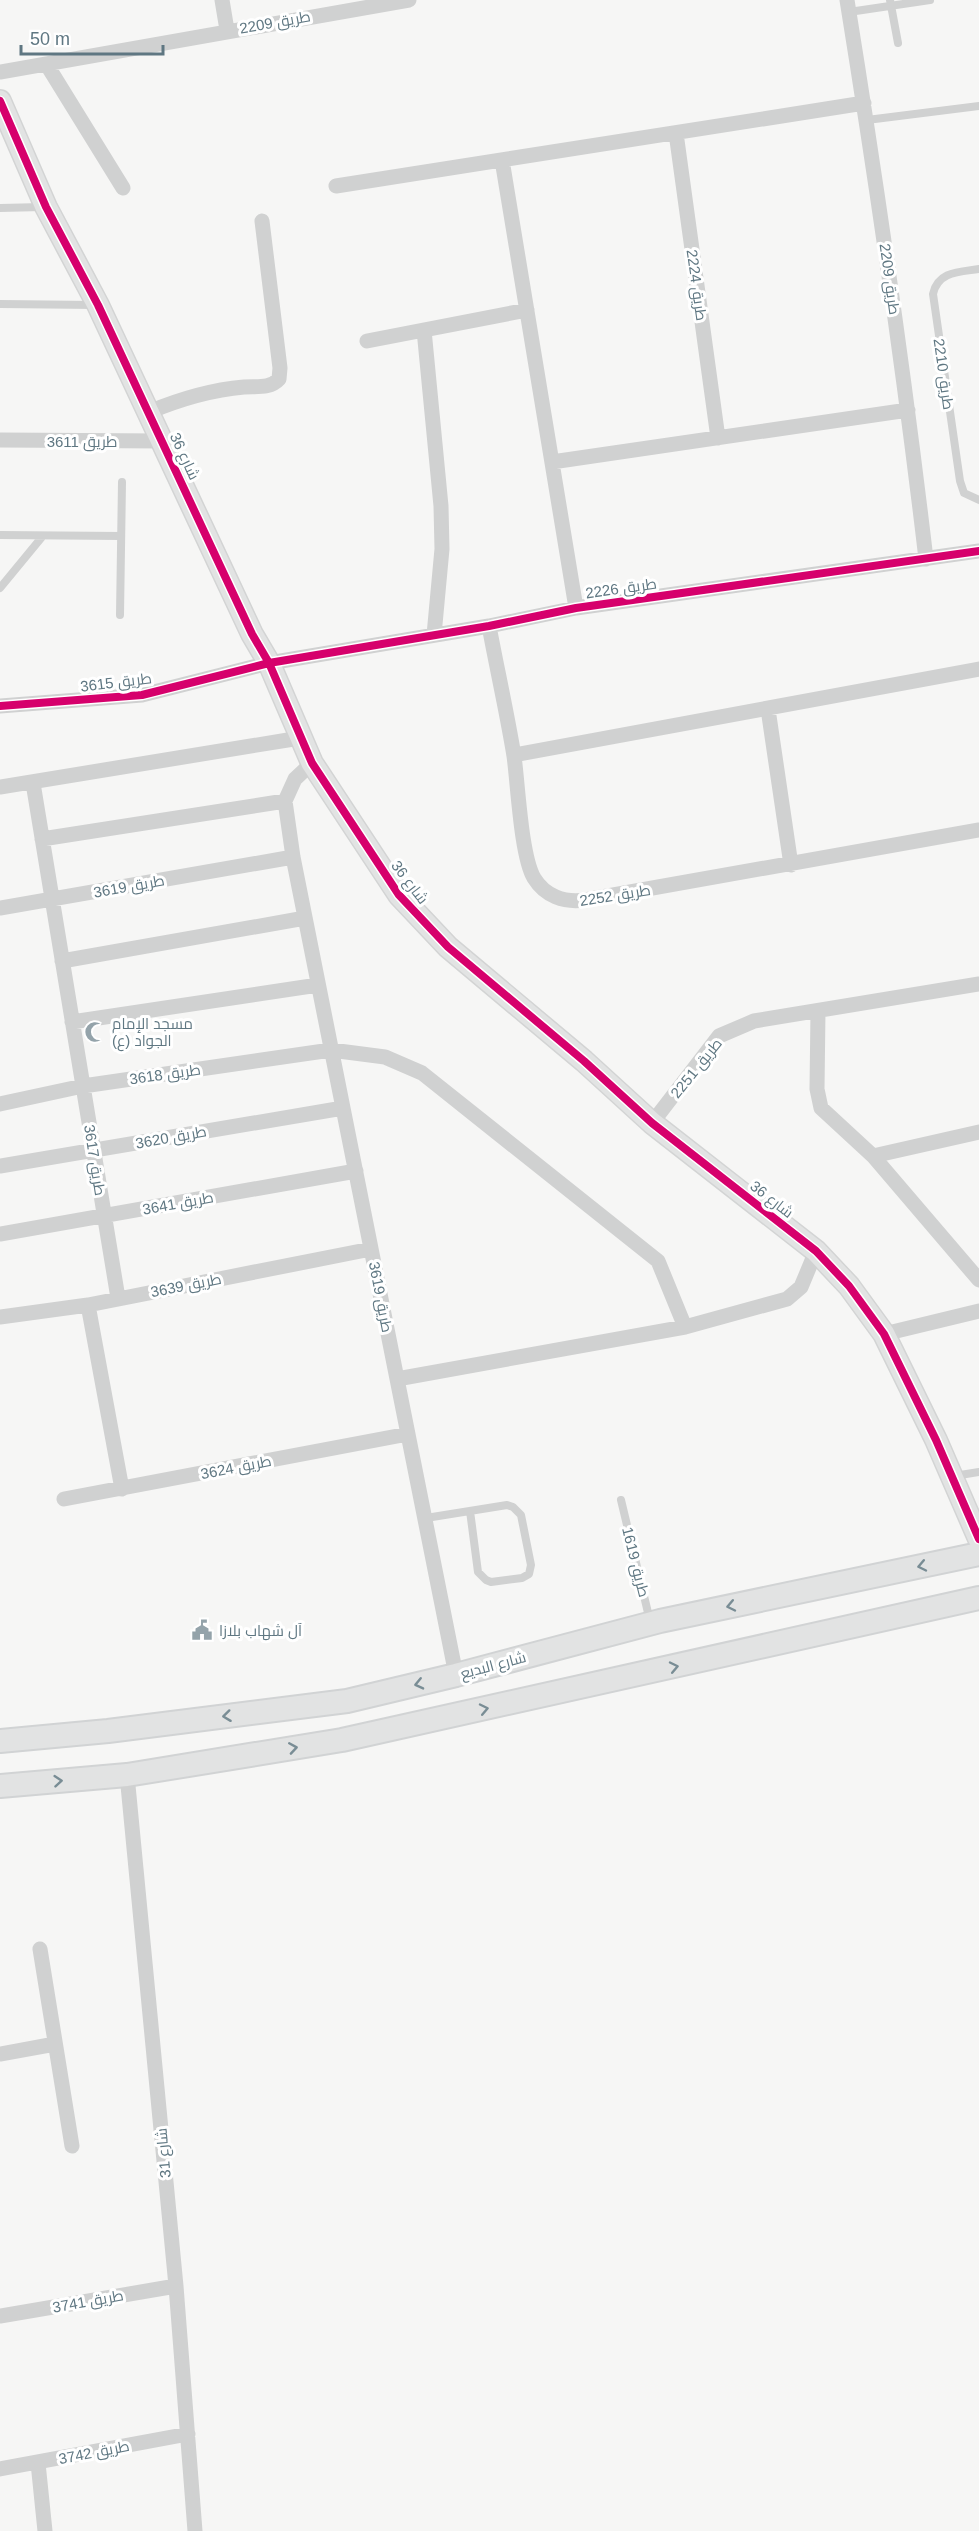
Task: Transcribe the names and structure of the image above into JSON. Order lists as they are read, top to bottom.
{
  "streets": {
    "main road": ["شارع البديع"],
    "street": [
      "طريق 2209",
      "طريق 2224",
      "طريق 3611",
      "شارع 36",
      "طريق 2226",
      "طريق 3615",
      "طريق 3619",
      "طريق 2252",
      "طريق 2251",
      "طريق 3618",
      "طريق 3620",
      "طريق 3617",
      "طريق 3641",
      "طريق 3639",
      "طريق 3624",
      "شارع 31",
      "طريق 3741",
      "طريق 3742"
    ],
    "lane": ["طريق 2210", "طريق 1619"]
  },
  "crossings": [
    ["طريق 2209", "طريق 2226"],
    ["طريق 3611", "شارع 36"],
    ["شارع 36", "طريق 2226"],
    ["شارع 36", "طريق 3615"],
    ["شارع 36", "طريق 2251"],
    ["طريق 2226", "طريق 3615"],
    ["طريق 2226", "طريق 2252"],
    ["طريق 3619", "طريق 3618"],
    ["طريق 3619", "طريق 3620"],
    ["طريق 3619", "طريق 3617"],
    ["طريق 3619", "طريق 3641"],
    ["طريق 3619", "طريق 3639"],
    ["طريق 3619", "طريق 3624"],
    ["طريق 3619", "شارع البديع"],
    ["طريق 3618", "طريق 3617"],
    ["طريق 3620", "طريق 3617"],
    ["طريق 3617", "طريق 3641"],
    ["طريق 3617", "طريق 3639"],
    ["طريق 1619", "شارع البديع"],
    ["شارع 31", "طريق 3741"],
    ["شارع 31", "طريق 3742"]
  ],
  "places": {
    "mosque": ["مسجد الإمام الجواد (ع)"],
    "public building": ["آل شهاب بلازا"]
  },
  "scale_bar": "50 m"
}
